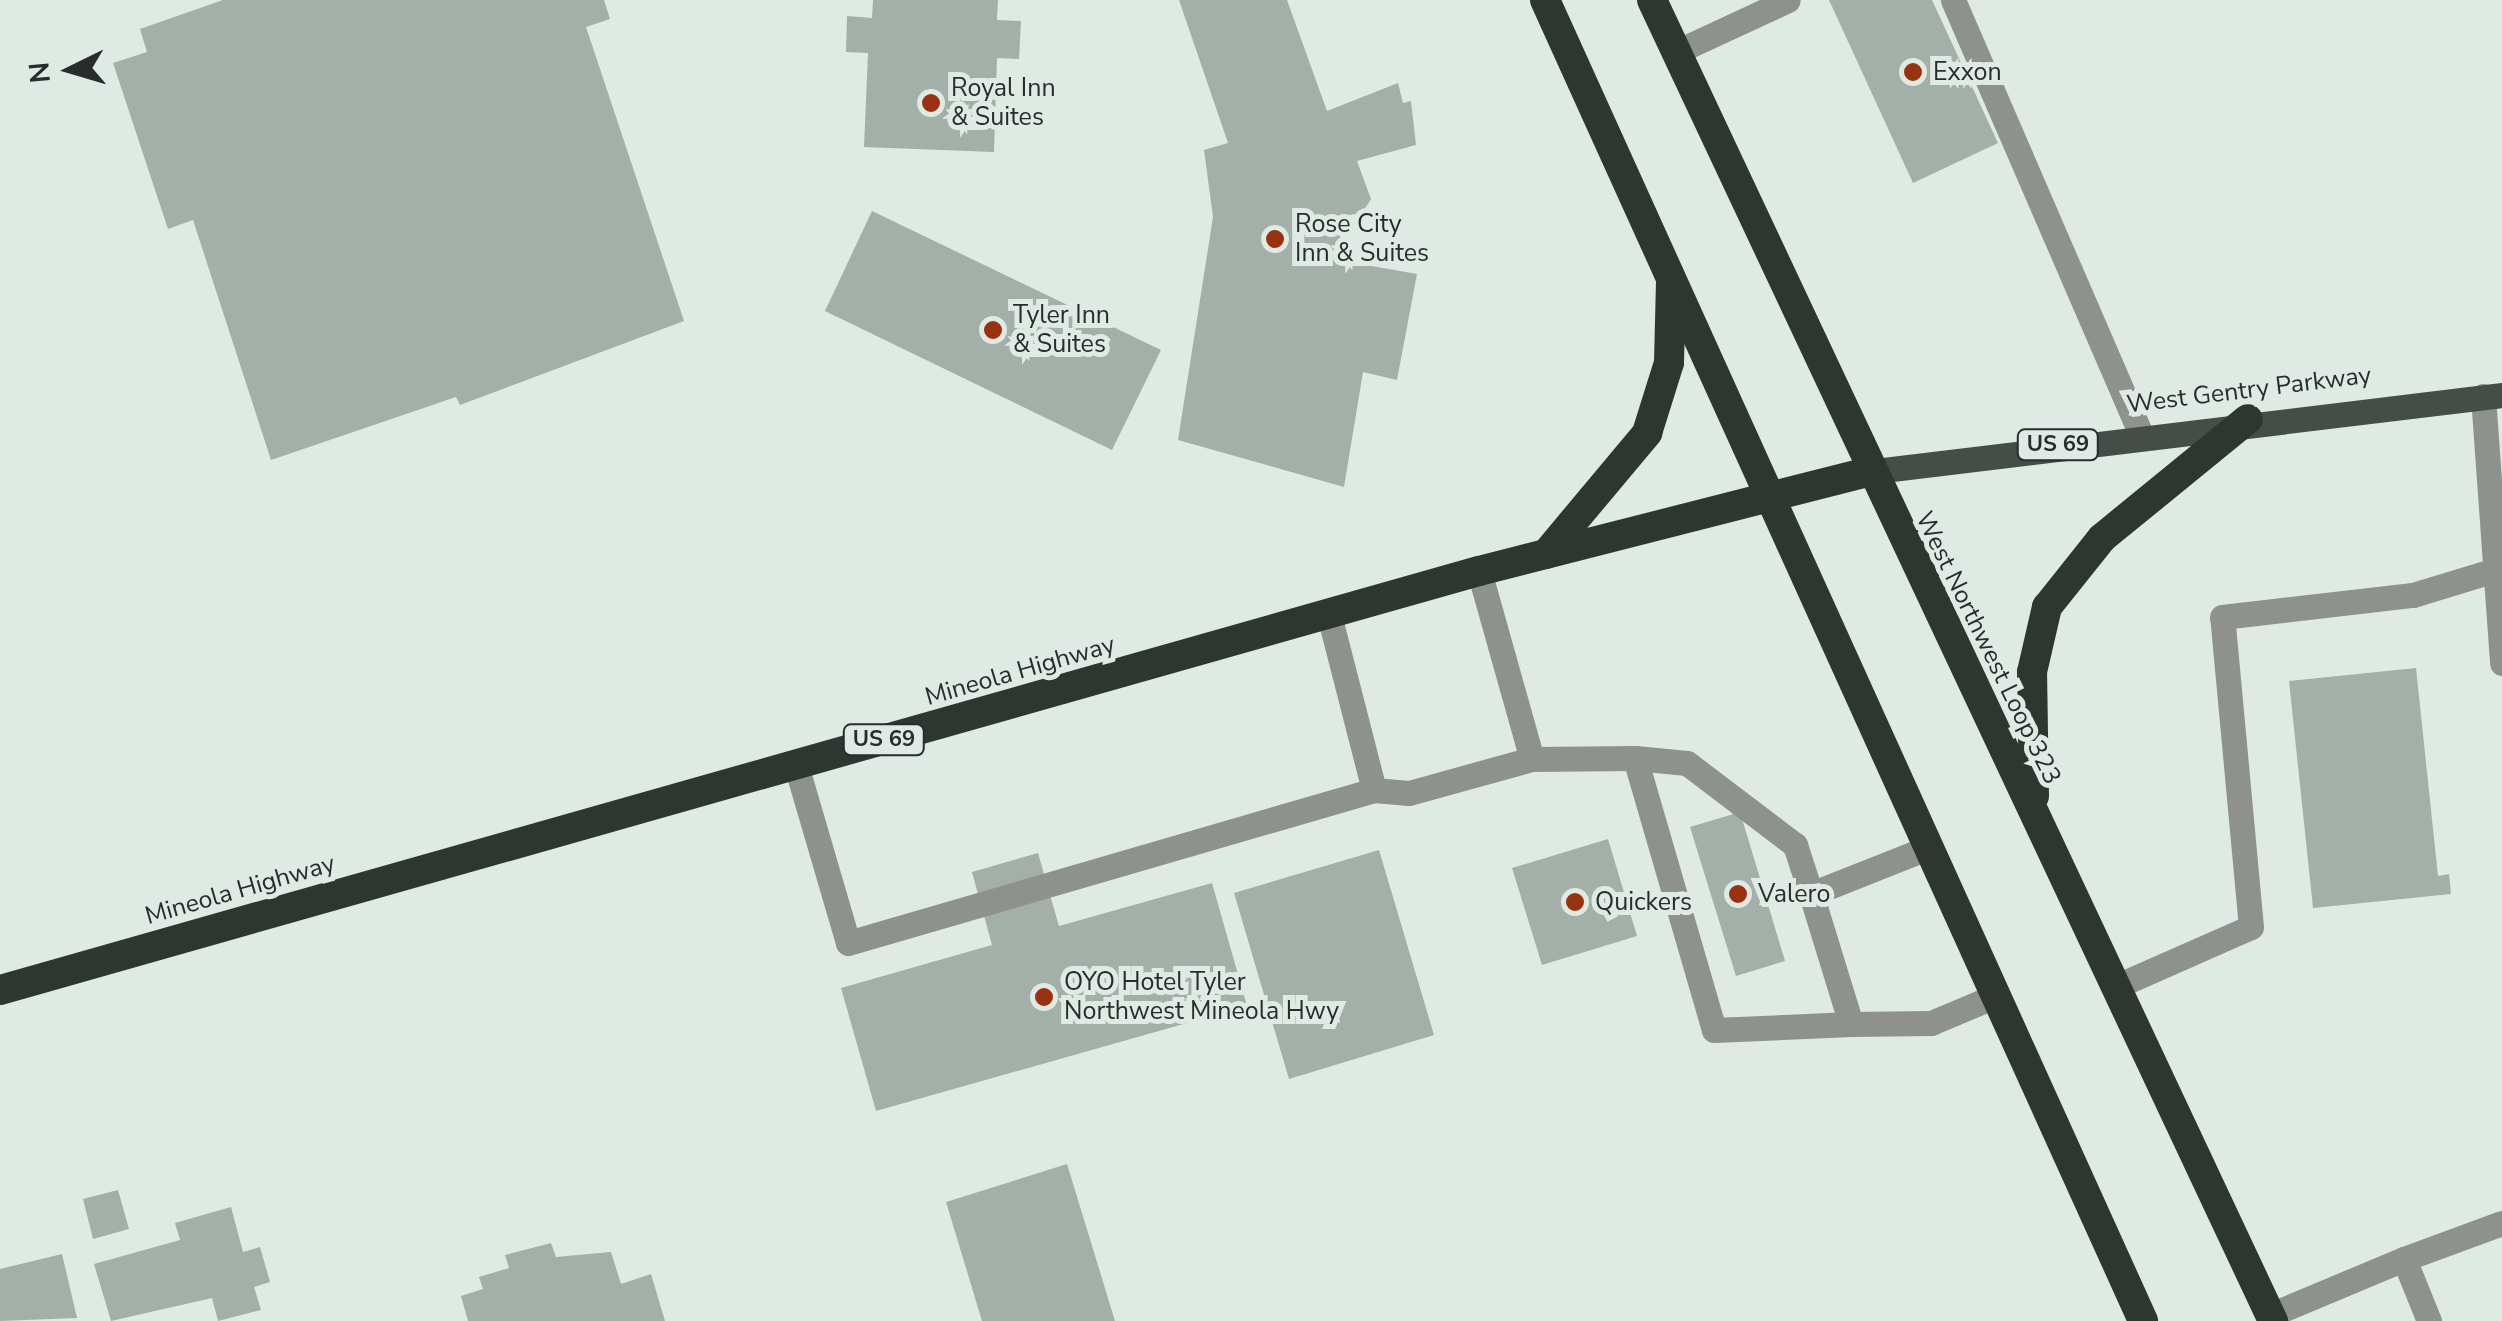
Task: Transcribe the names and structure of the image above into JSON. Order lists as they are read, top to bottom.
{
  "streets": {
    "highway": [
      "West Gentry Parkway",
      "US 69",
      "West Northwest Loop 323",
      "Mineola Highway"
    ]
  },
  "crossings": [
    ["West Gentry Parkway", "West Northwest Loop 323"],
    ["West Gentry Parkway", "Mineola Highway"]
  ],
  "places": [
    "Exxon",
    "Royal Inn & Suites",
    "Rose City Inn & Suites",
    "Tyler Inn & Suites",
    "Valero",
    "Quickers",
    "OYO Hotel Tyler Northwest Mineola Hwy"
  ],
  "north": "left"
}
